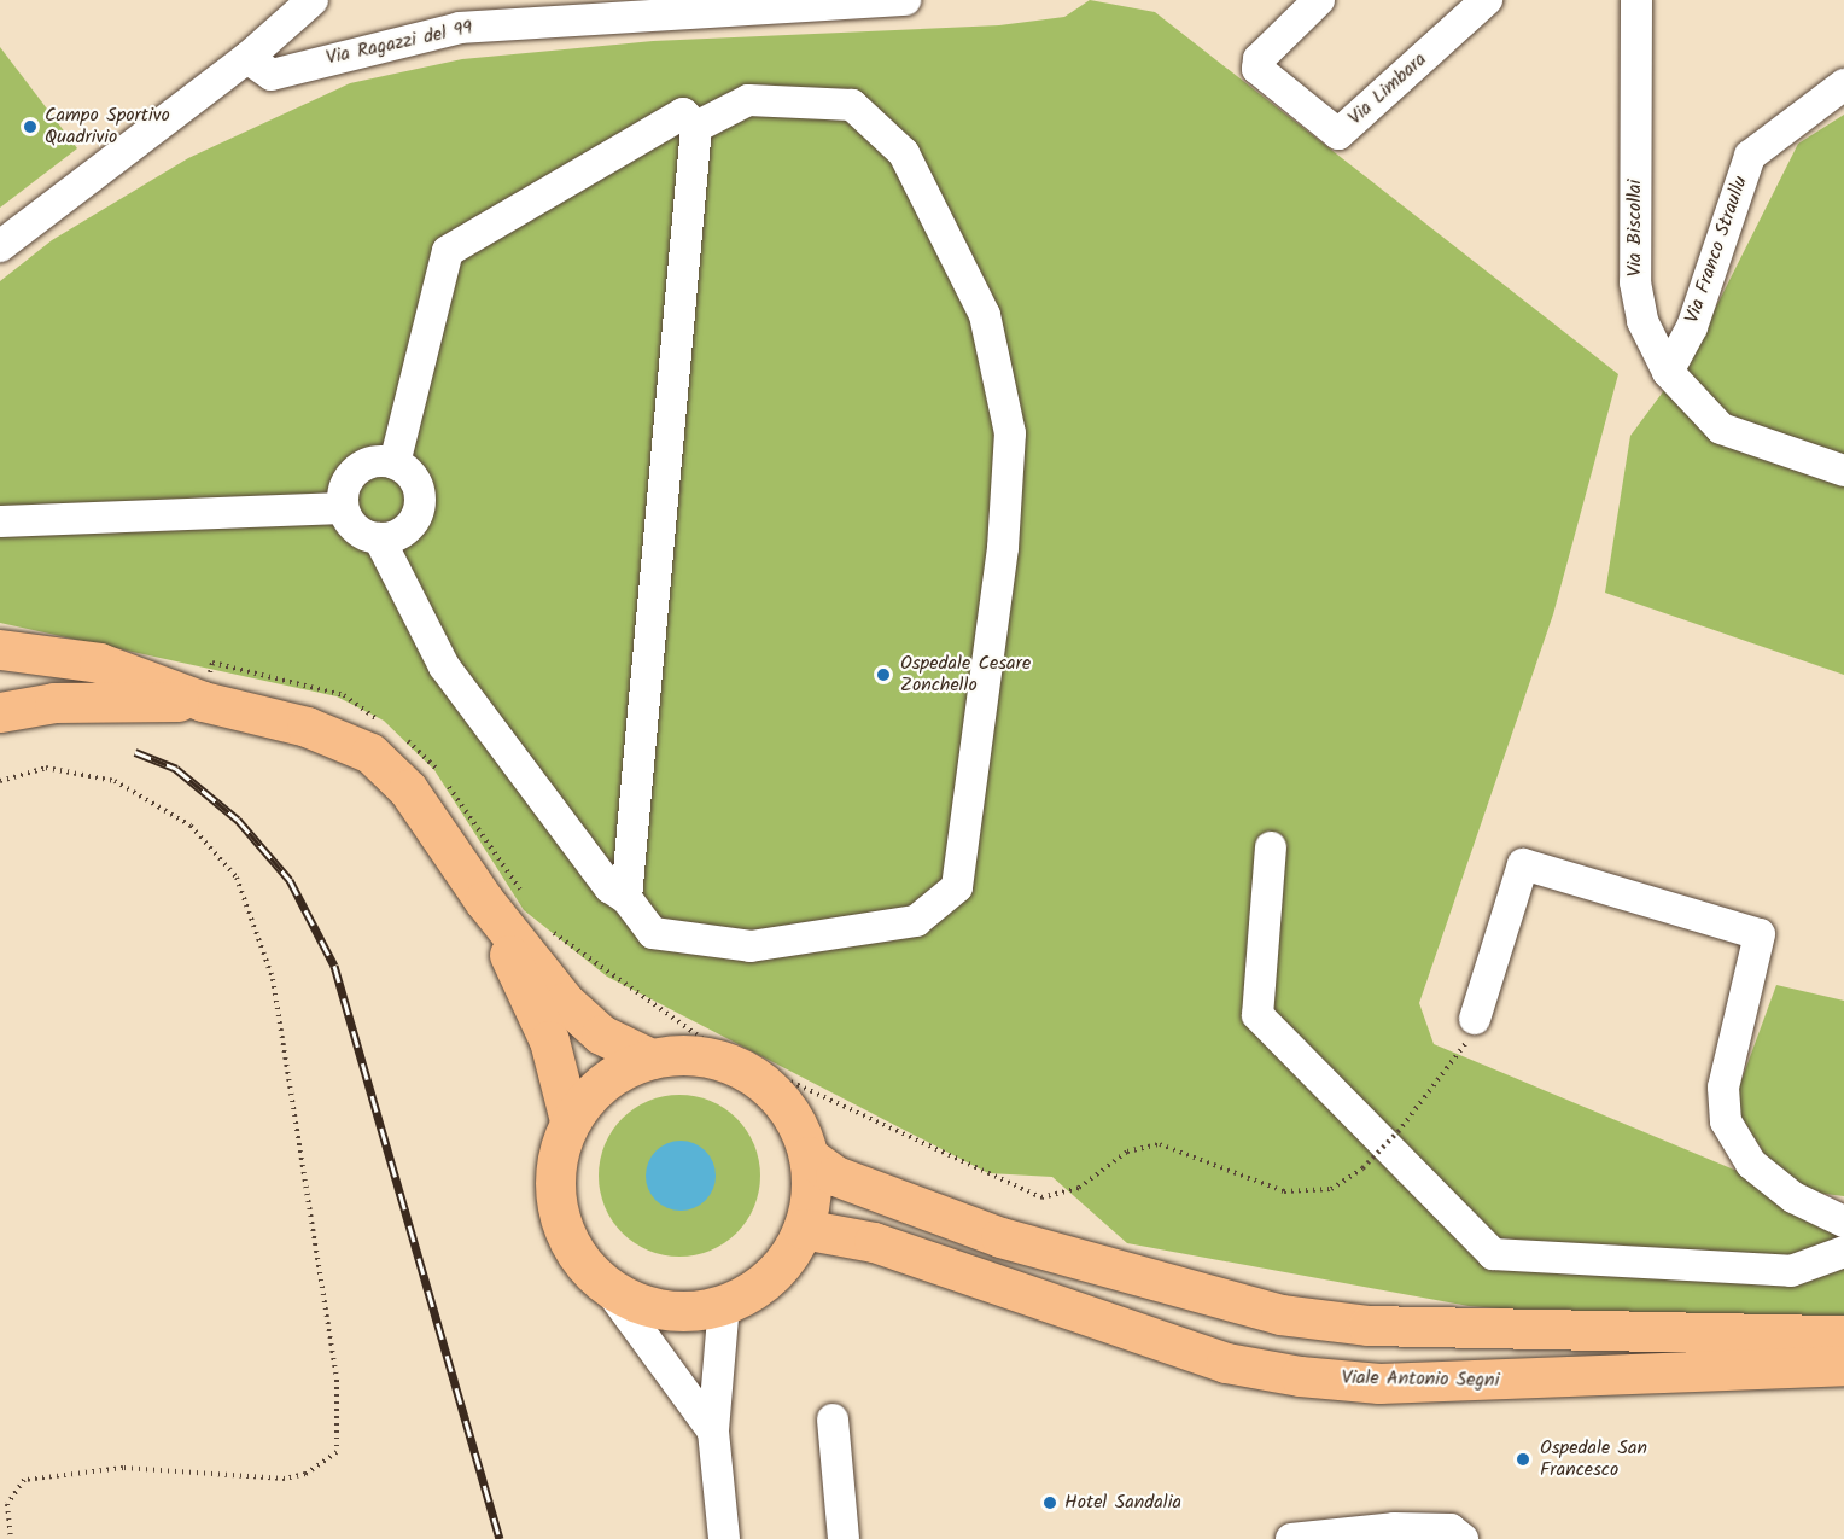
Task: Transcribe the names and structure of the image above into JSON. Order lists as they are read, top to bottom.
{
  "streets": {
    "main road": ["Viale Antonio Segni"],
    "street": [
      "Via Ragazzi del 99",
      "Via Limbara",
      "Via Biscollai",
      "Via Franco Straullu"
    ]
  },
  "crossings": [
    ["Via Biscollai", "Via Franco Straullu"]
  ],
  "places": [
    "Campo Sportivo Quadrivio",
    "Ospedale Cesare Zonchello",
    "Ospedale San Francesco",
    "Hotel Sandalia"
  ]
}
